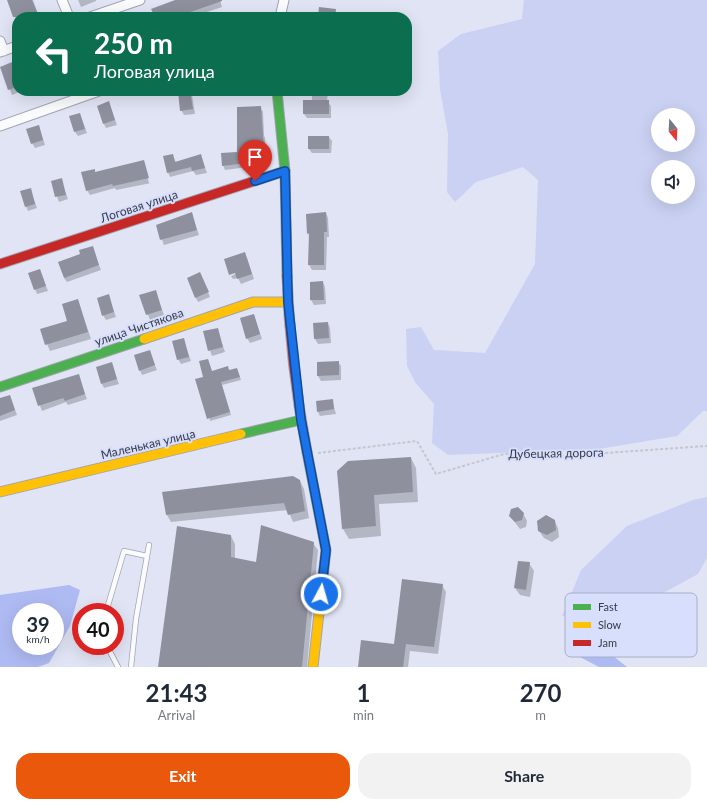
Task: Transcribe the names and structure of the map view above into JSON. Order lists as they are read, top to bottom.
{
  "streets": {
    "street": ["Логовая улица", "улица Чистякова", "Маленькая улица"],
    "path": ["Дубецкая дорога"]
  },
  "legend": ["Fast", "Slow", "Jam"],
  "north": "bottom",
  "page": {
    "turn": ["250 m", "Логовая улица"],
    "speed": "39 km/h",
    "limit": "40",
    "eta": [
      "21:43",
      "Arrival",
      "1",
      "min",
      "270",
      "m"
    ],
    "buttons": ["Exit", "Share"]
  }
}
